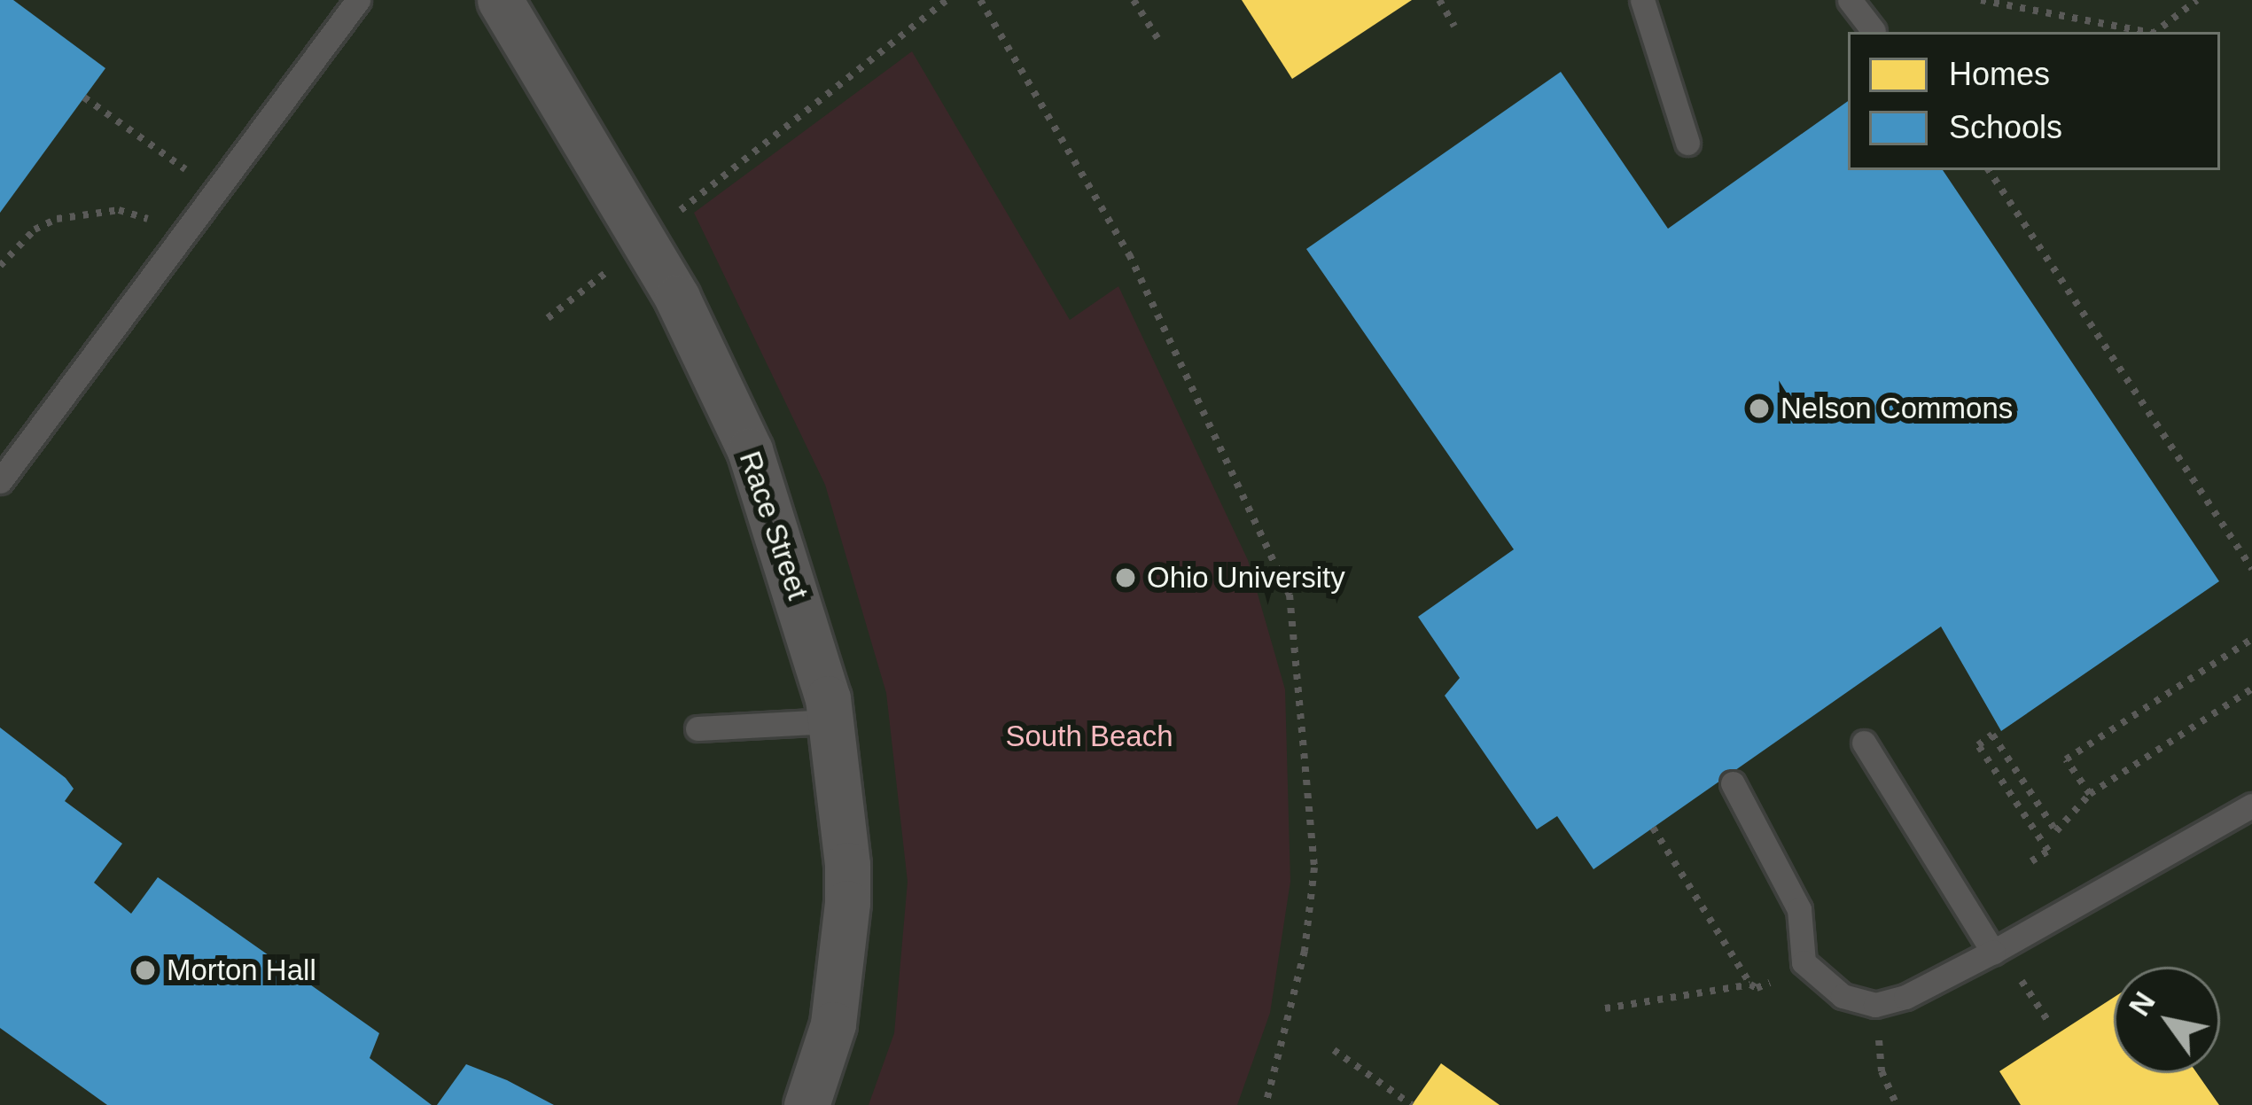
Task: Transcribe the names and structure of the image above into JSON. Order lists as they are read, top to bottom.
{
  "streets": {
    "street": ["Race Street"]
  },
  "parks": ["South Beach"],
  "places": ["Nelson Commons", "Ohio University", "Morton Hall"],
  "legend": ["Homes", "Schools"],
  "north": "top left"
}
